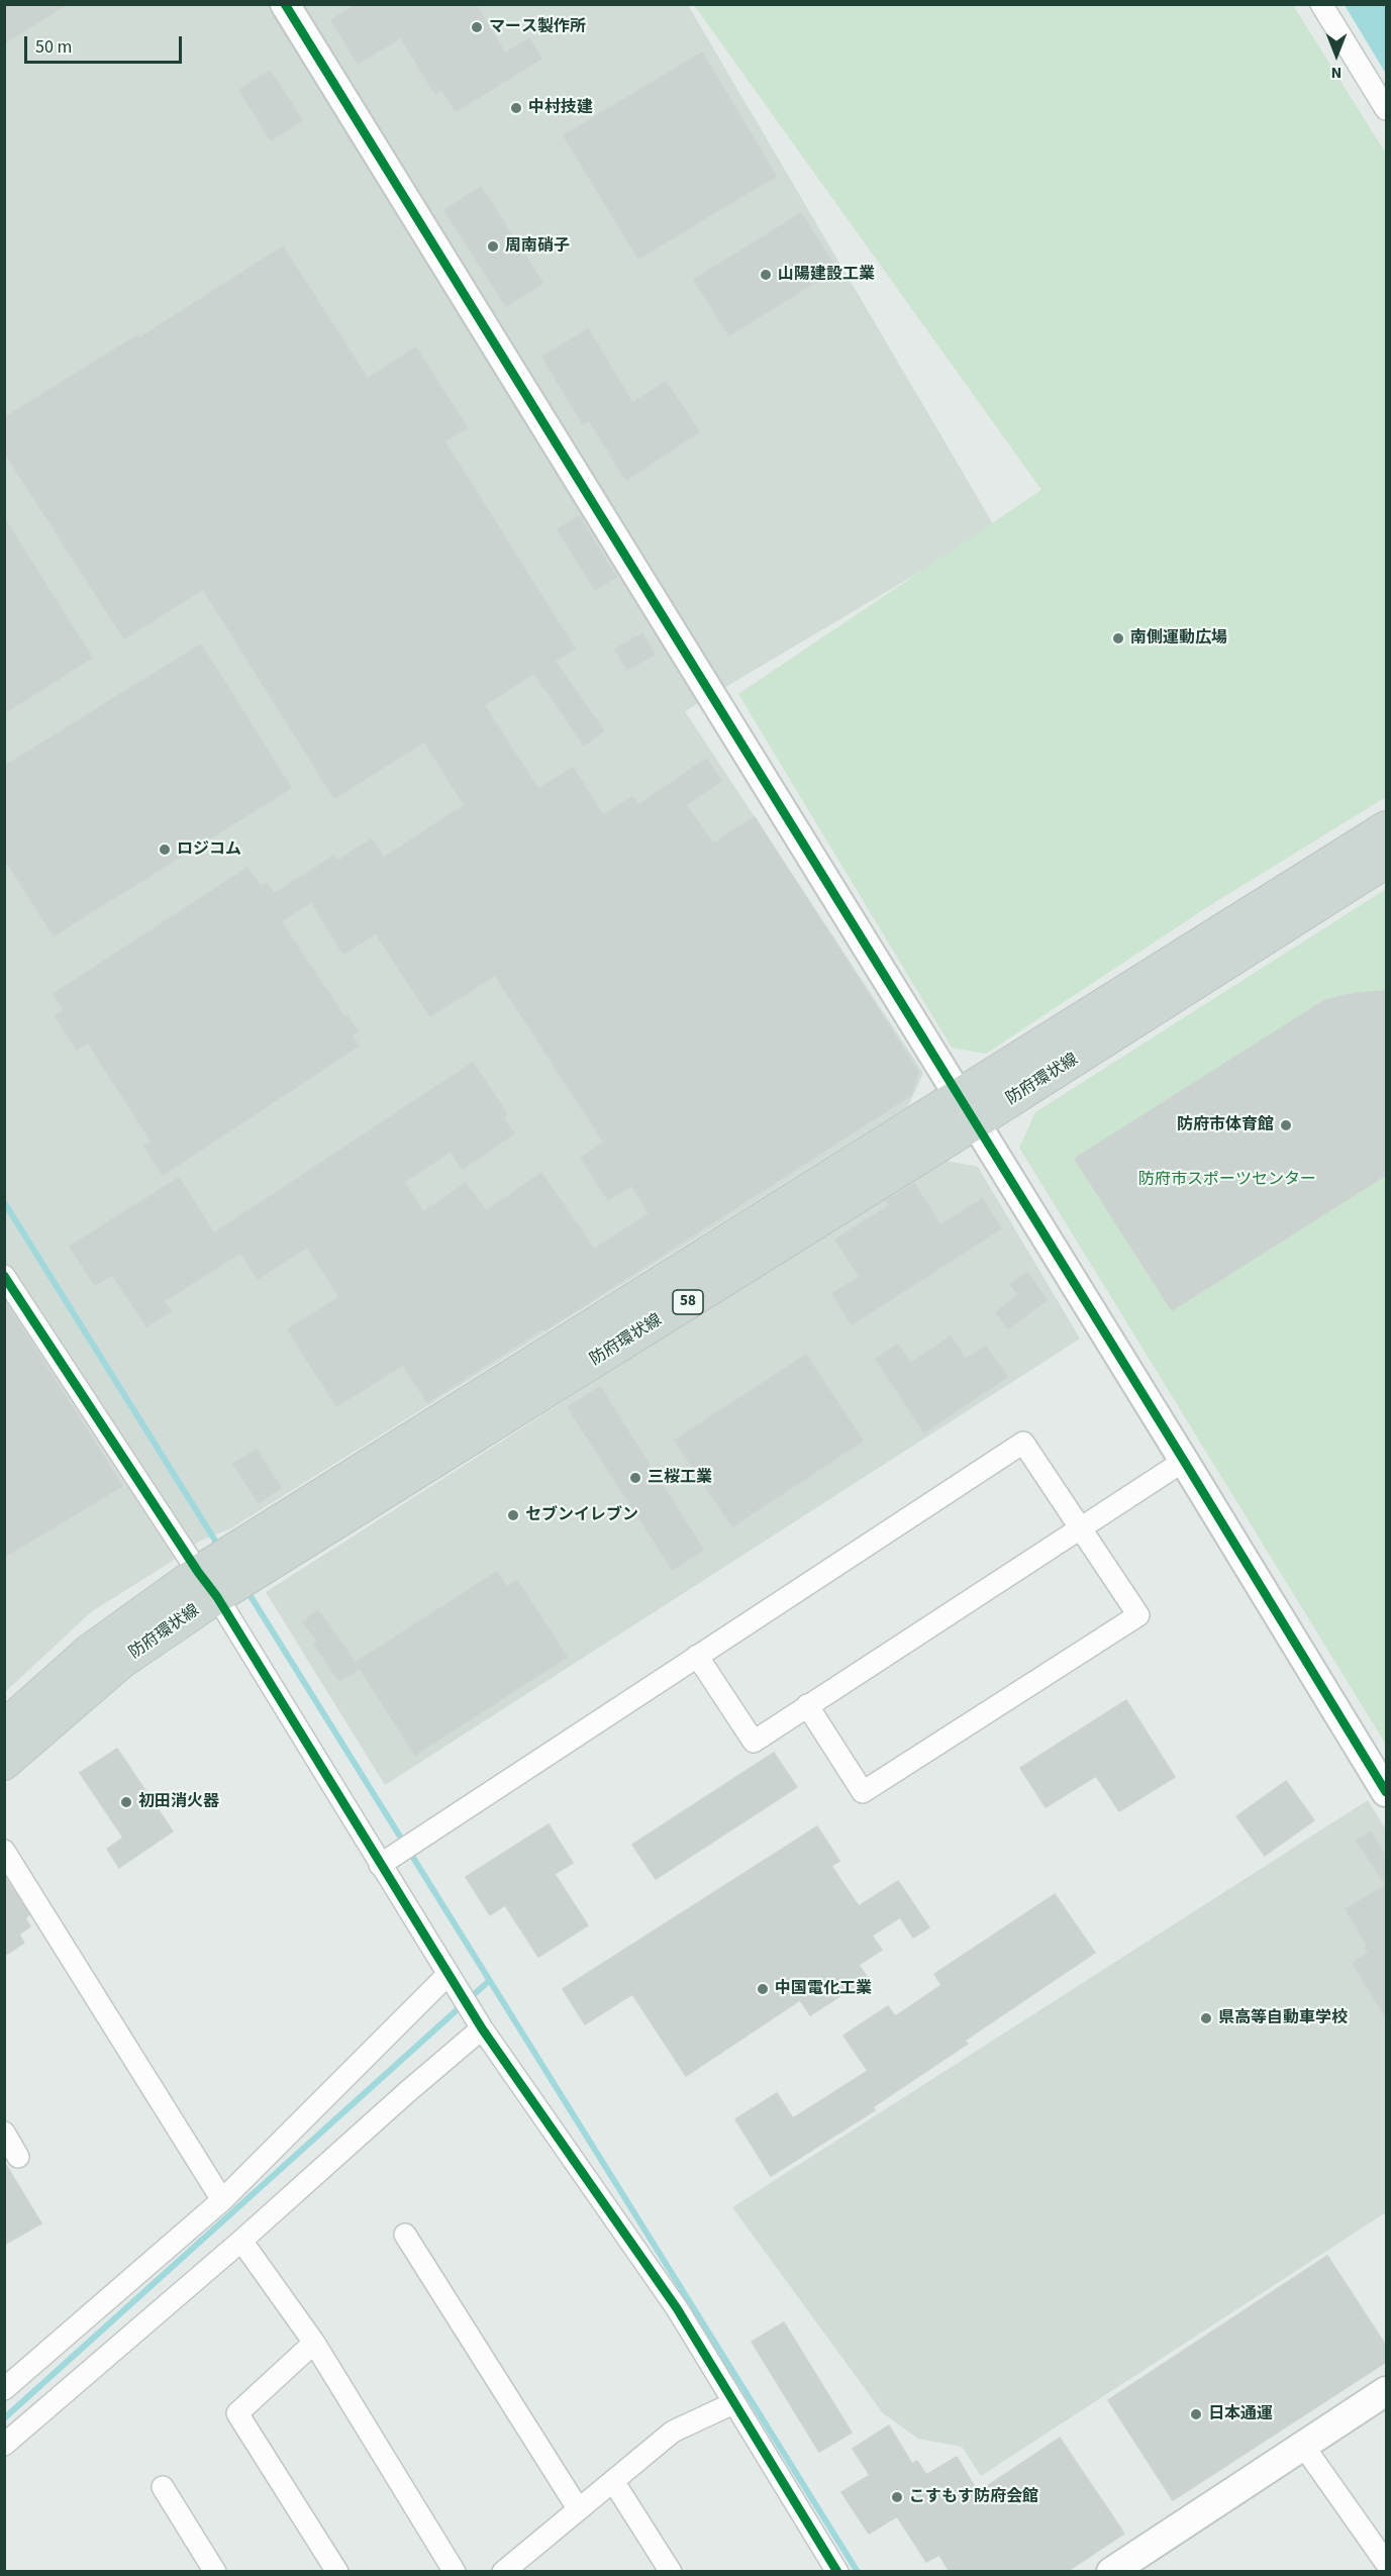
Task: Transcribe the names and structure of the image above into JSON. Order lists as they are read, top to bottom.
{
  "streets": {
    "main road": ["防府環状線", "58"]
  },
  "parks": ["防府市スポーツセンター"],
  "places": [
    "マース製作所",
    "中村技建",
    "周南硝子",
    "山陽建設工業",
    "南側運動広場",
    "ロジコム",
    "防府市体育館",
    "三桜工業",
    "セブンイレブン",
    "初田消火器",
    "中国電化工業",
    "県高等自動車学校",
    "日本通運",
    "こすもす防府会館"
  ],
  "scale_bar": "50 m",
  "north": "bottom"
}
